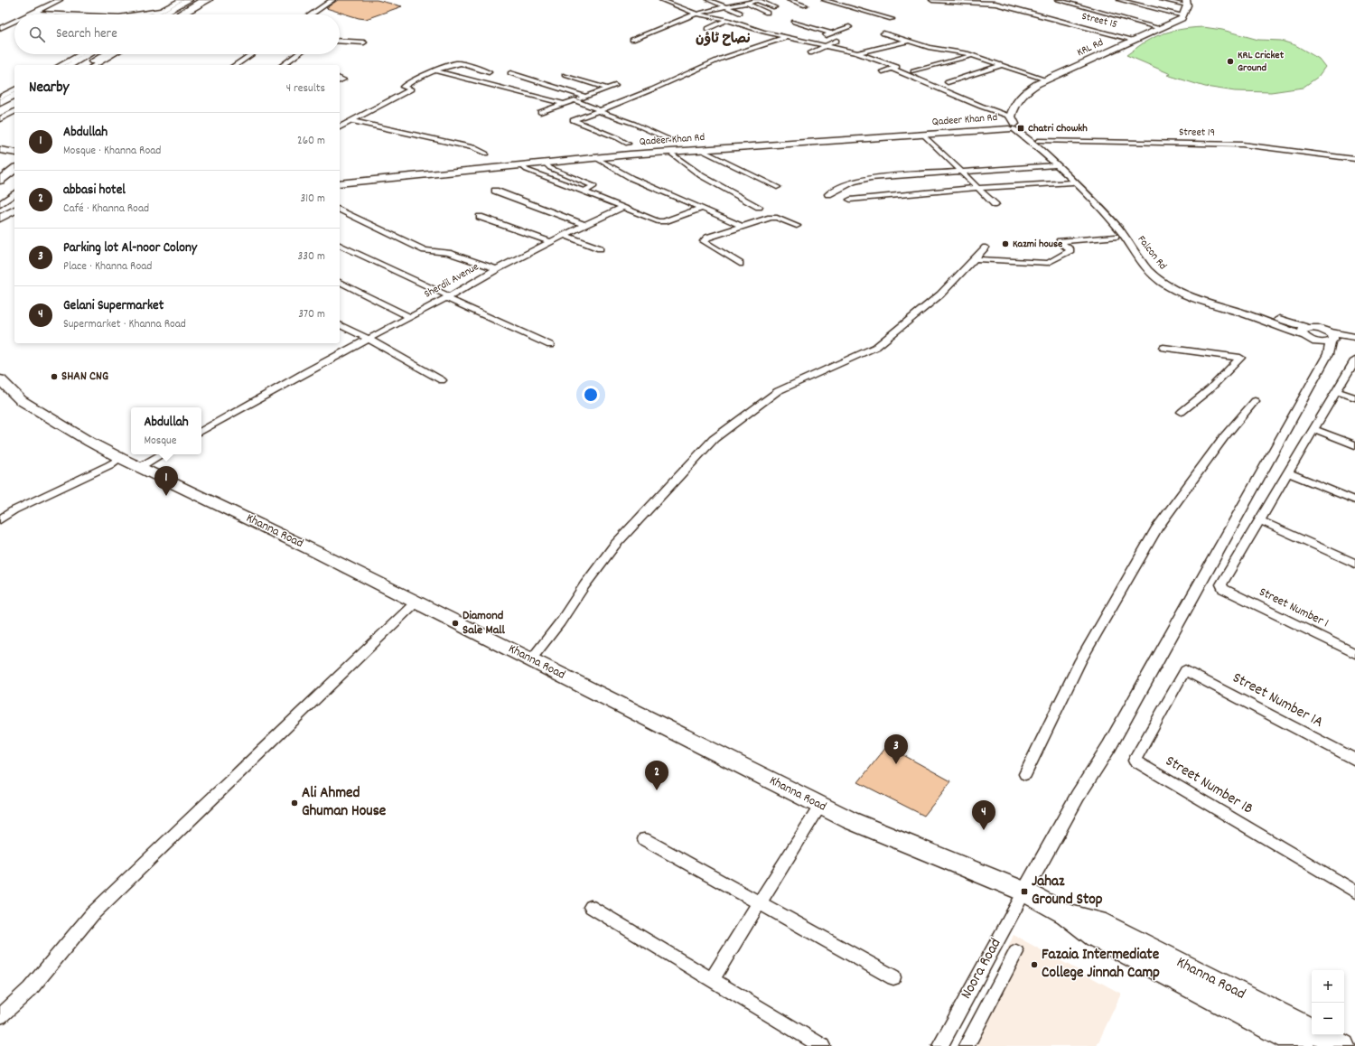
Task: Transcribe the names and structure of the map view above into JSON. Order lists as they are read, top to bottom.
{
  "streets": {
    "main road": ["KRL Rd", "Qadeer Khan Rd", "Khanna Road"],
    "street": [
      "Street 15",
      "Street 19",
      "Falcon Rd",
      "Sherdil Avenue",
      "Street Number 1",
      "Street Number 1A",
      "Street Number 1B",
      "Noora Road"
    ]
  },
  "crossings": [
    ["Street 15", "KRL Rd"],
    ["KRL Rd", "Qadeer Khan Rd"],
    ["KRL Rd", "Falcon Rd"],
    ["Qadeer Khan Rd", "Falcon Rd"],
    ["Street 19", "Falcon Rd"],
    ["Khanna Road", "Noora Road"],
    ["Street Number 1A", "Street Number 1B"]
  ],
  "districts": ["نصاح ٹاؤن"],
  "places": {
    "other": [
      "KRL Cricket Ground",
      "Kazmi house",
      "SHAN CNG",
      "Diamond Sale Mall",
      "Ali Ahmed Ghuman House",
      "Fazaia Intermediate College Jinnah Camp"
    ],
    "transit": ["Chatri Chowkh", "Jahaz Ground Stop"]
  },
  "page": {
    "search": "Search here",
    "heading": ["Nearby", "4 results"],
    "list": [
      {
        "mark": "1",
        "name": "Abdullah",
        "note": "Mosque · Khanna Road",
        "value": "260 m"
      },
      {
        "mark": "2",
        "name": "abbasi hotel",
        "note": "Café · Khanna Road",
        "value": "310 m"
      },
      {
        "mark": "3",
        "name": "Parking lot Al-noor Colony",
        "note": "Place · Khanna Road",
        "value": "330 m"
      },
      {
        "mark": "4",
        "name": "Gelani Supermarket",
        "note": "Supermarket · Khanna Road",
        "value": "370 m"
      }
    ],
    "popup": ["Abdullah", "Mosque"],
    "pins": [
      "1",
      "3",
      "2",
      "4"
    ],
    "map_buttons": ["+", "−"]
  }
}
